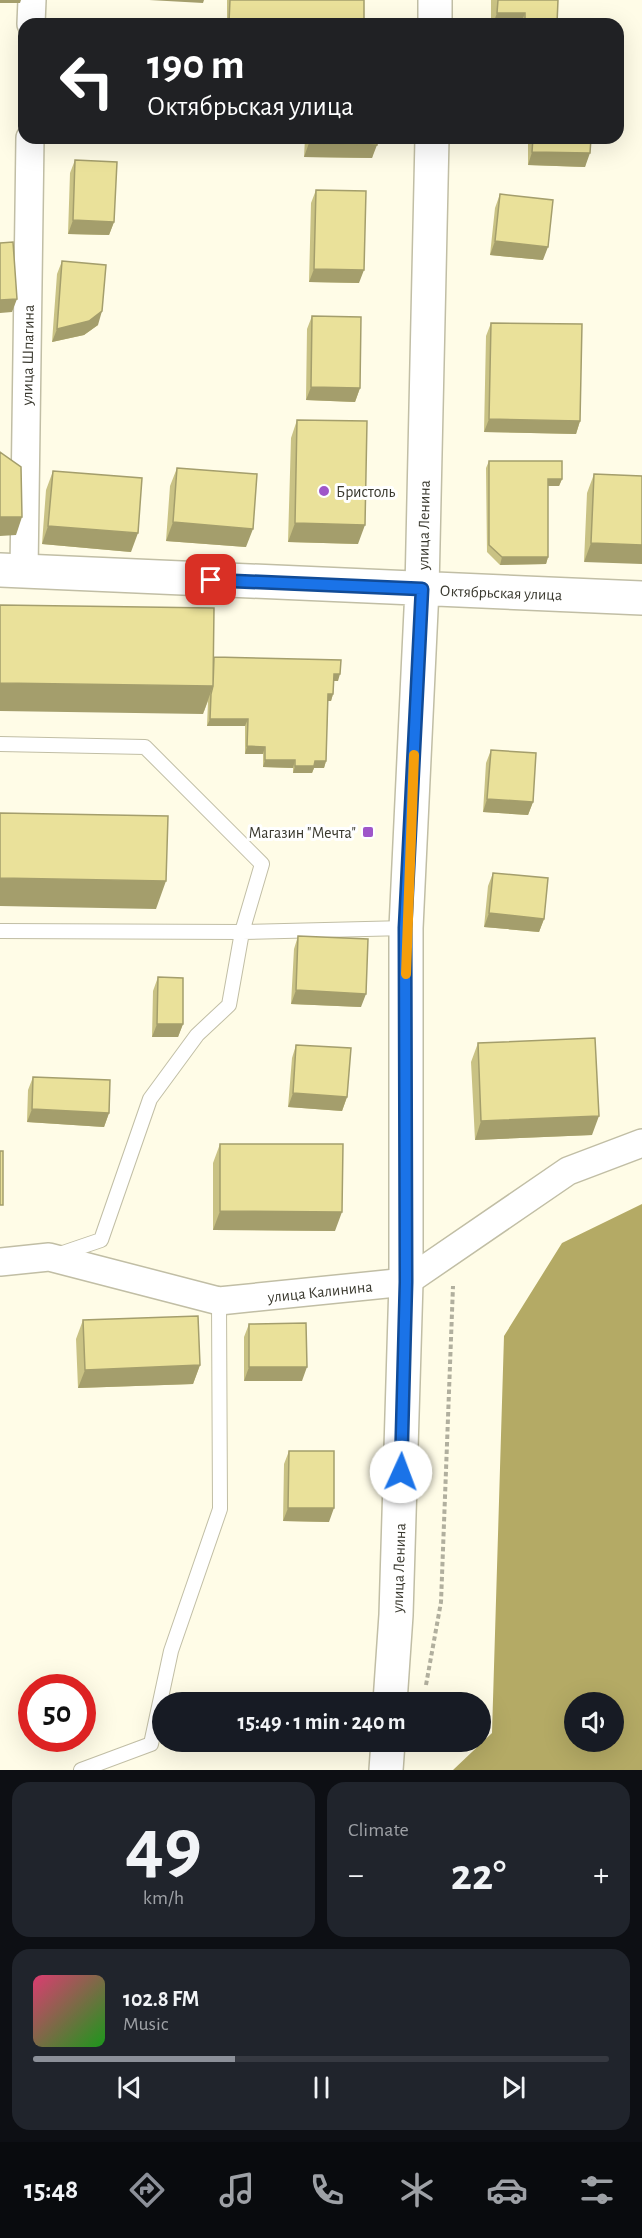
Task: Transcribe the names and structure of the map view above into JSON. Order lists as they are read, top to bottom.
{
  "streets": {
    "main road": ["улица Ленина", "Октябрьская улица"],
    "street": ["улица Шпагина", "улица Калинина"]
  },
  "crossings": [
    ["улица Шпагина", "Октябрьская улица"],
    ["улица Ленина", "Октябрьская улица"],
    ["улица Ленина", "улица Калинина"]
  ],
  "places": {
    "other": ["Бристоль"],
    "transit": ["Магазин \"Мечта\""]
  },
  "page": {
    "turn": ["190 m", "Октябрьская улица"],
    "limit": "50",
    "trip": "15:49 · 1 min · 240 m",
    "tile": [
      ["49", "km/h"],
      "Climate"
    ],
    "heat": ["−", "22°", "+"],
    "song": ["102.8 FM", "Music"],
    "tabs": "15:48"
  }
}
